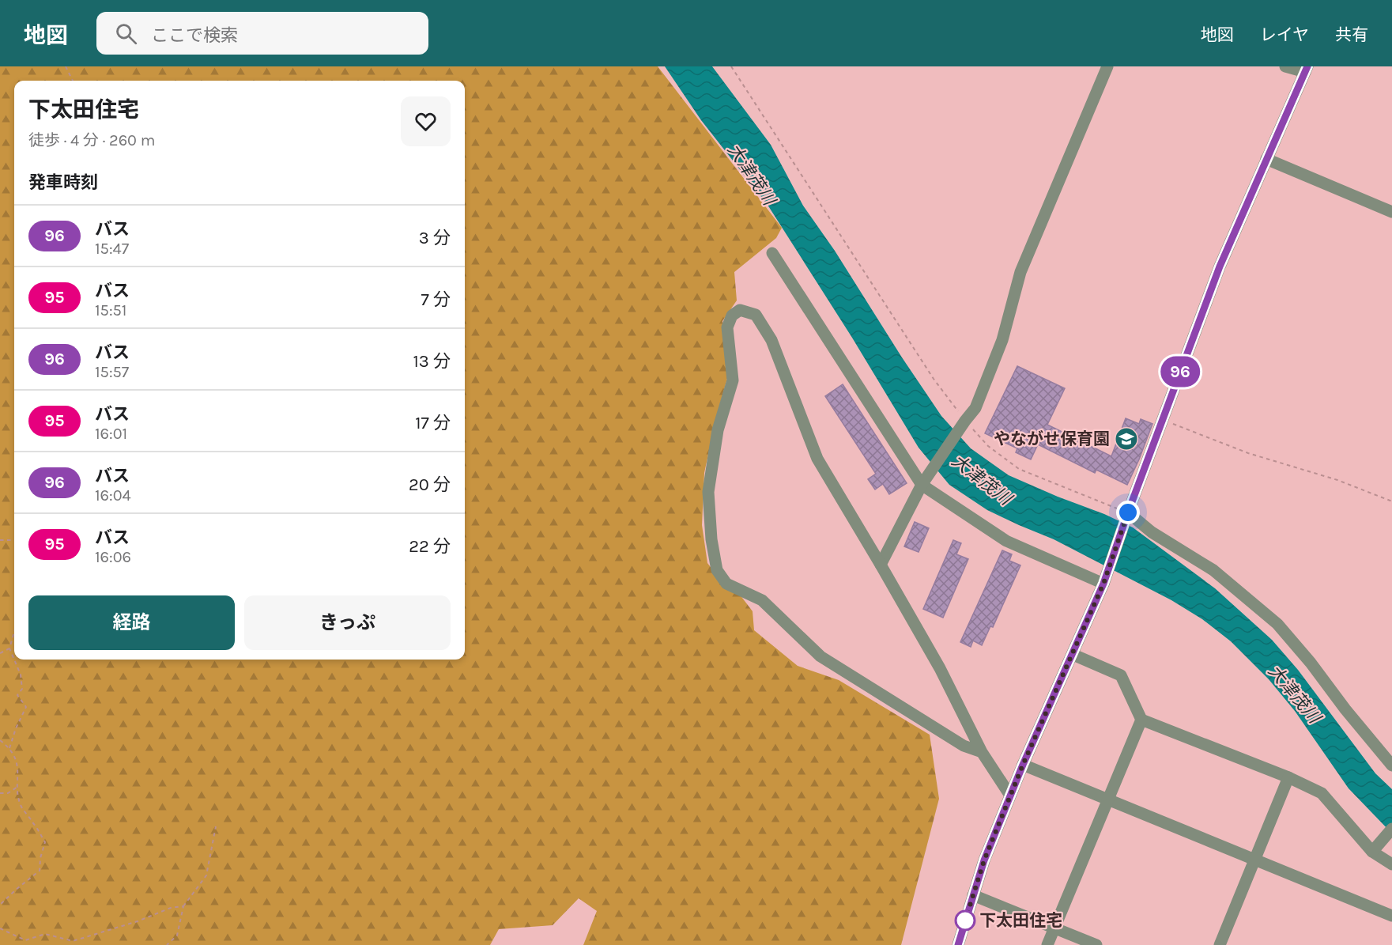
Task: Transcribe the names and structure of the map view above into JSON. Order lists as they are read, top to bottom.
{
  "water": ["大津茂川"],
  "places": {
    "school or university": ["やながせ保育園"],
    "other": ["下太田住宅"]
  },
  "lines": ["bus line 96"],
  "page": {
    "header": "地図",
    "search": "ここで検索",
    "nav": ["地図", "レイヤ", "共有"],
    "on_map": "96",
    "heading": [
      ["下太田住宅", "徒歩 · 4 分 · 260 m"],
      "発車時刻"
    ],
    "list": [
      {
        "mark": "96",
        "name": "バス",
        "note": "15:47",
        "value": "3 分"
      },
      {
        "mark": "95",
        "name": "バス",
        "note": "15:51",
        "value": "7 分"
      },
      {
        "mark": "96",
        "name": "バス",
        "note": "15:57",
        "value": "13 分"
      },
      {
        "mark": "95",
        "name": "バス",
        "note": "16:01",
        "value": "17 分"
      },
      {
        "mark": "96",
        "name": "バス",
        "note": "16:04",
        "value": "20 分"
      },
      {
        "mark": "95",
        "name": "バス",
        "note": "16:06",
        "value": "22 分"
      }
    ],
    "buttons": ["経路", "きっぷ"]
  }
}
